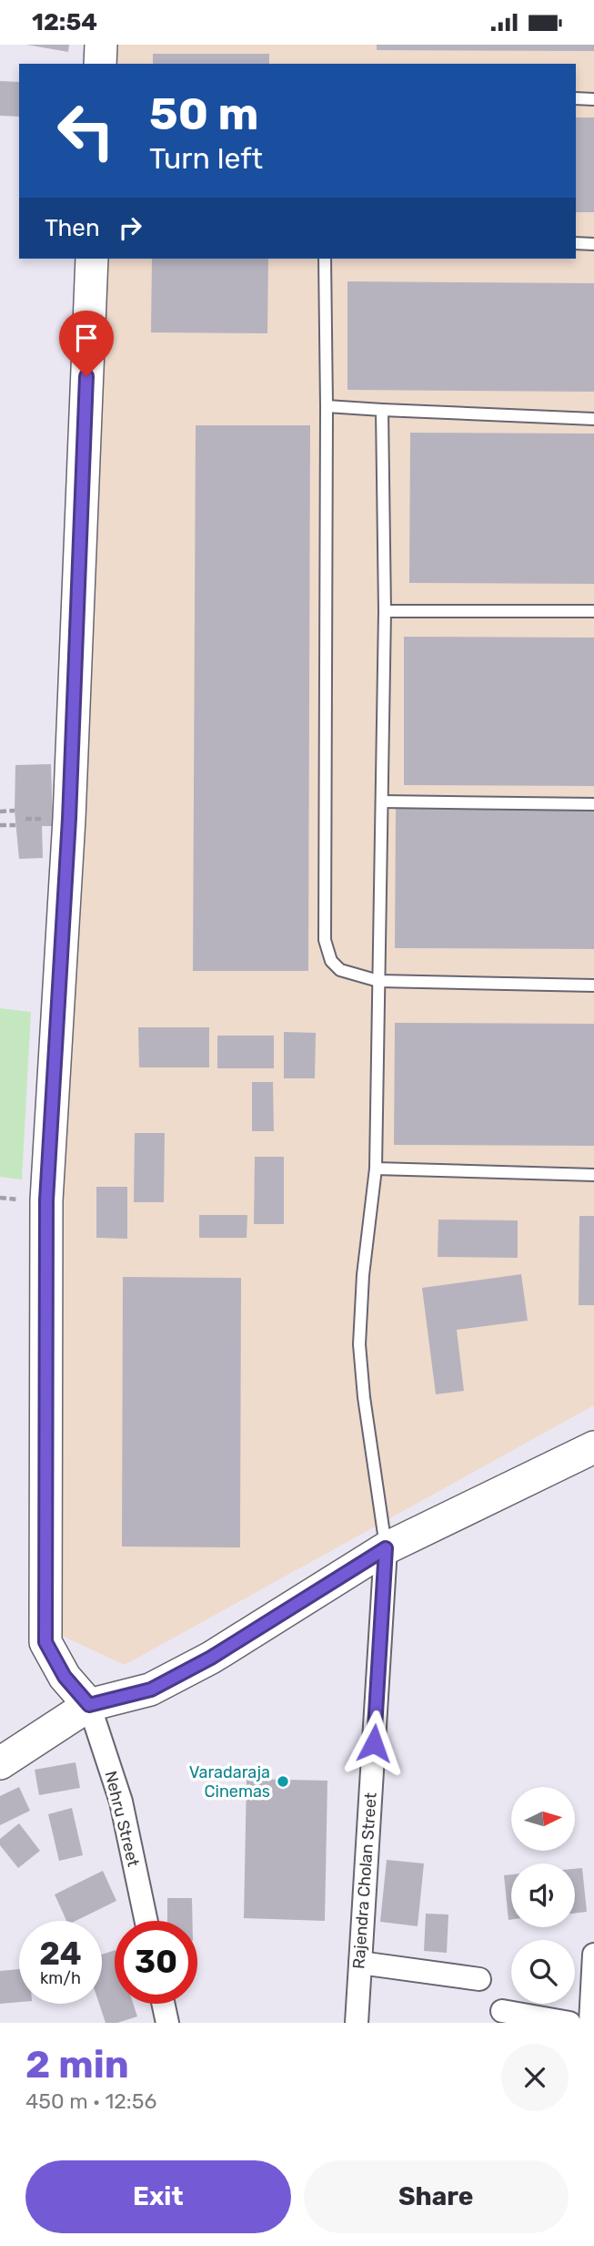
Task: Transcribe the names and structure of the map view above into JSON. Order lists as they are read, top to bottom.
{
  "streets": {
    "street": ["Nehru Street", "Rajendra Cholan Street"]
  },
  "places": ["Varadaraja Cinemas"],
  "north": "right",
  "page": {
    "status": "12:54",
    "turn": ["50 m", "Turn left"],
    "then": "Then",
    "speed": "24 km/h",
    "limit": "30",
    "heading": ["2 min", "450 m · 12:56"],
    "buttons": ["Exit", "Share"]
  }
}
